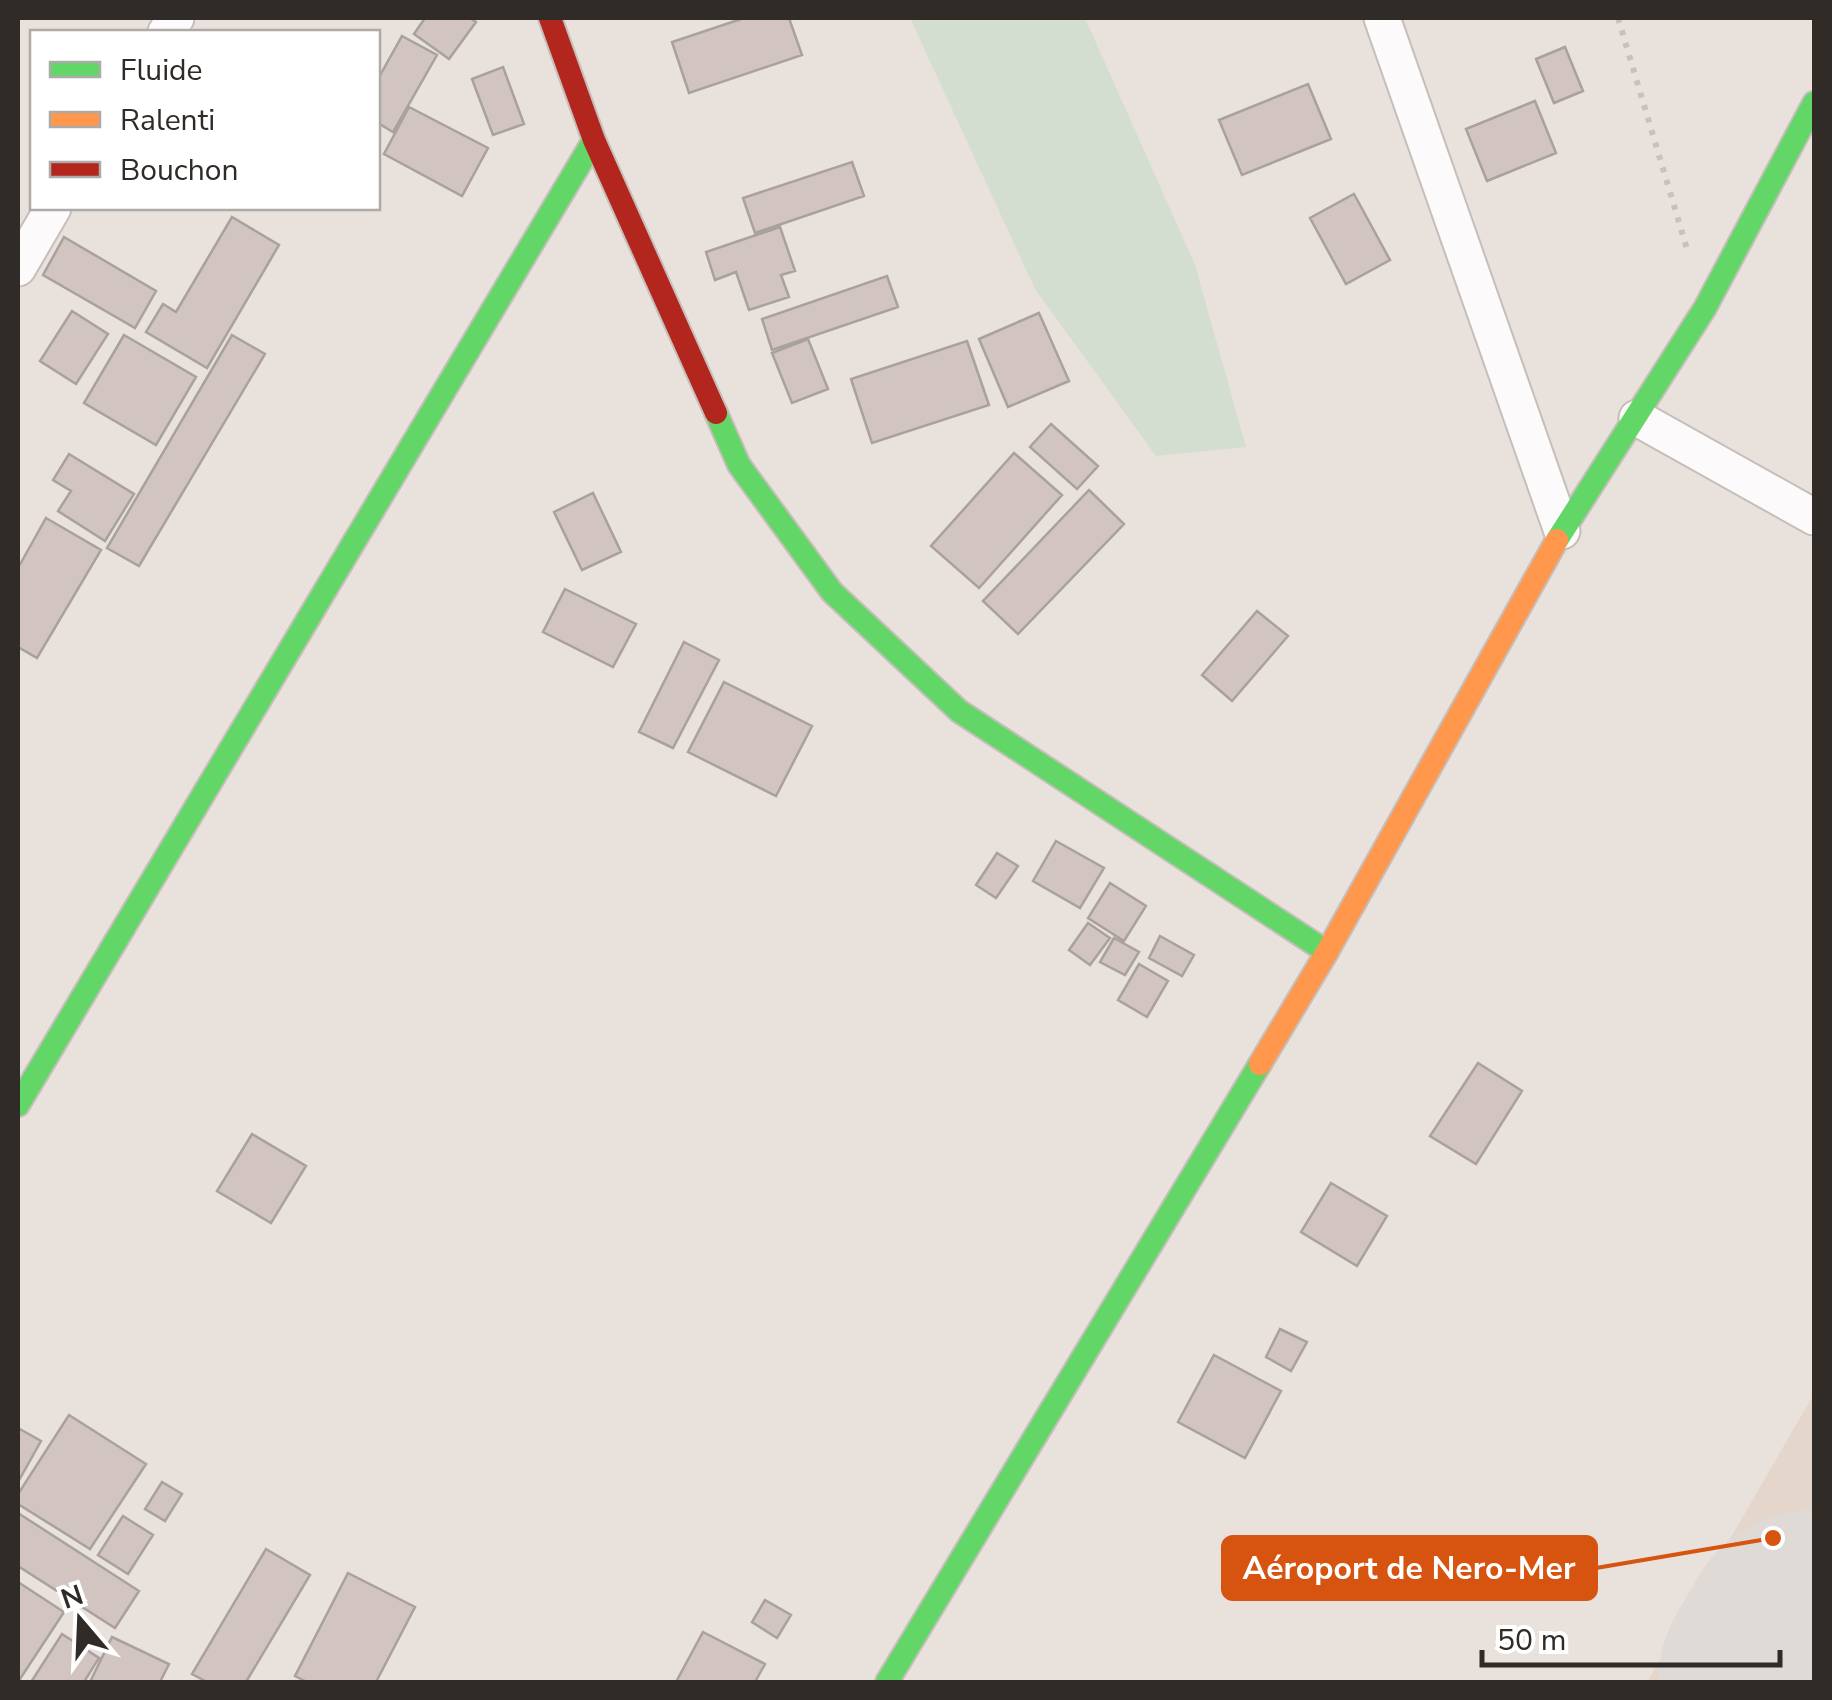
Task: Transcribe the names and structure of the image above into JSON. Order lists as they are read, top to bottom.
{
  "places": ["Aéroport de Nero-Mer"],
  "legend": ["Fluide", "Ralenti", "Bouchon"],
  "scale_bar": "50 m",
  "north": "top"
}
